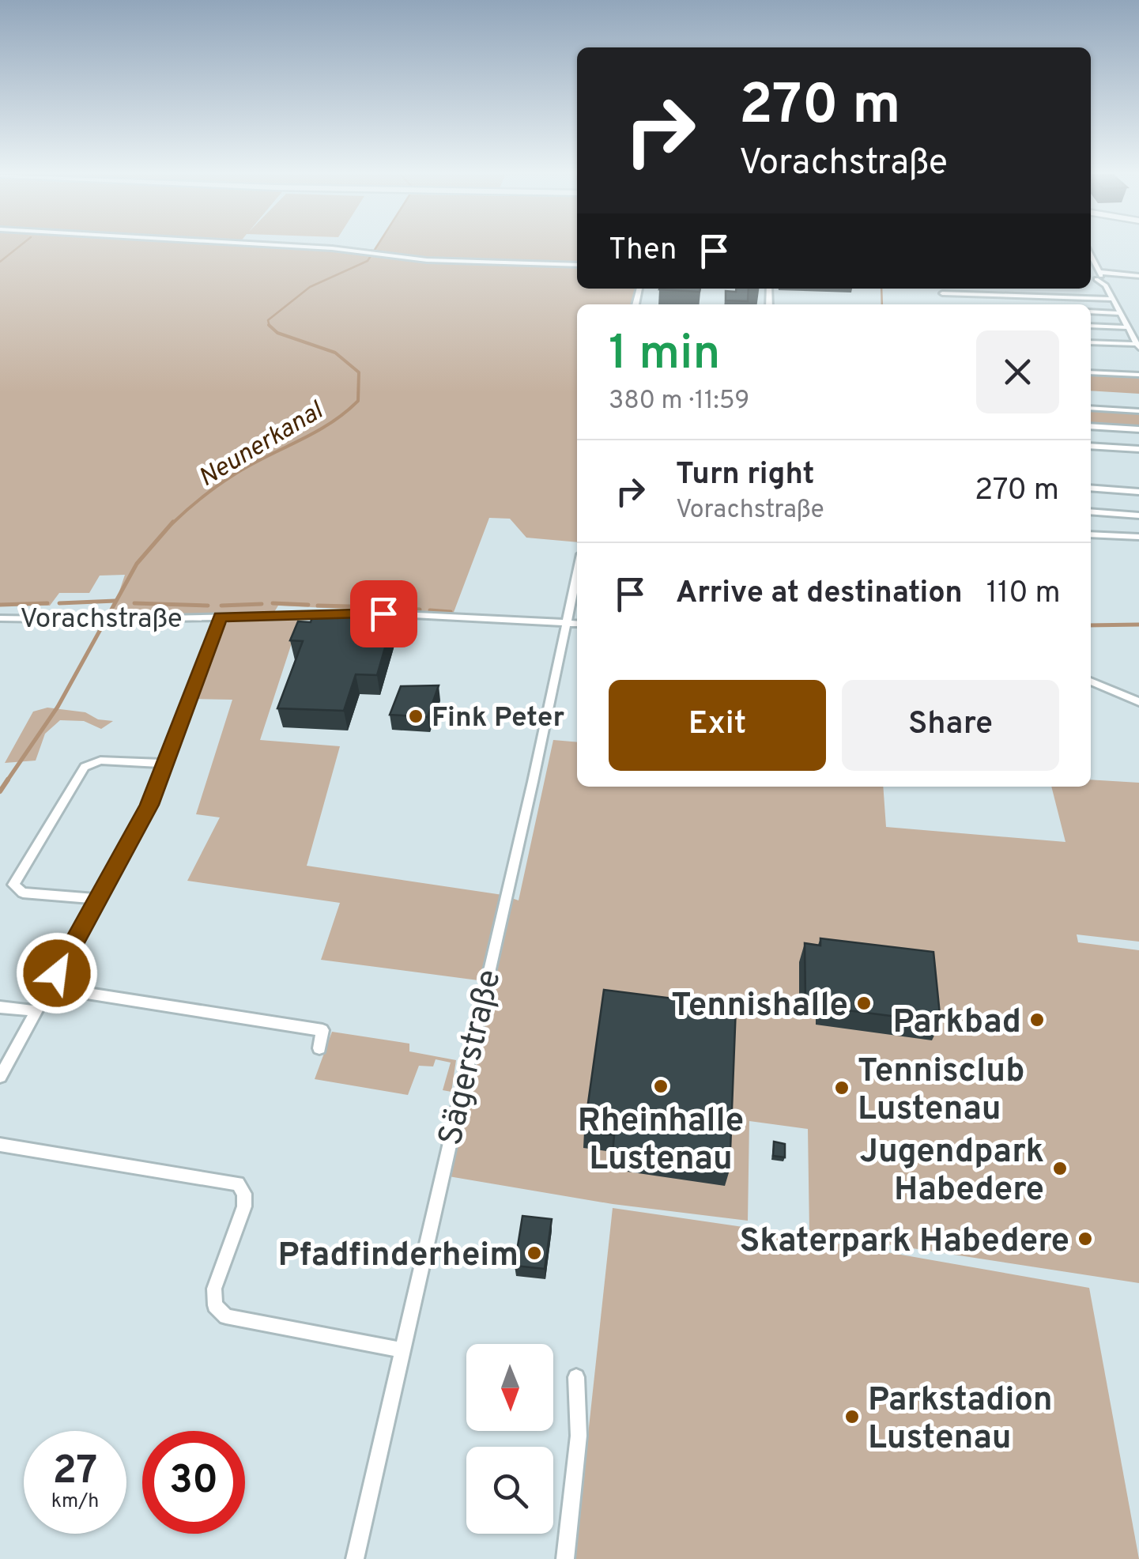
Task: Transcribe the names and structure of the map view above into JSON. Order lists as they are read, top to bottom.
{
  "streets": {
    "street": ["Vorachstraße", "Sägerstraße"]
  },
  "crossings": [
    ["Vorachstraße", "Sägerstraße"]
  ],
  "water": ["Neunerkanal"],
  "places": [
    "Fink Peter",
    "Tennishalle",
    "Parkbad",
    "Rheinhalle Lustenau",
    "Tennisclub Lustenau",
    "Jugendpark Habedere",
    "Skaterpark Habedere",
    "Pfadfinderheim",
    "Parkstadion Lustenau"
  ],
  "north": "bottom",
  "page": {
    "turn": ["270 m", "Vorachstraße"],
    "then": "Then",
    "heading": ["1 min", "380 m · 11:59"],
    "list": [
      {
        "name": "Turn right",
        "note": "Vorachstraße",
        "value": "270 m"
      },
      {
        "name": "Arrive at destination",
        "value": "110 m"
      }
    ],
    "buttons": ["Exit", "Share"],
    "speed": "27 km/h",
    "limit": "30"
  }
}
